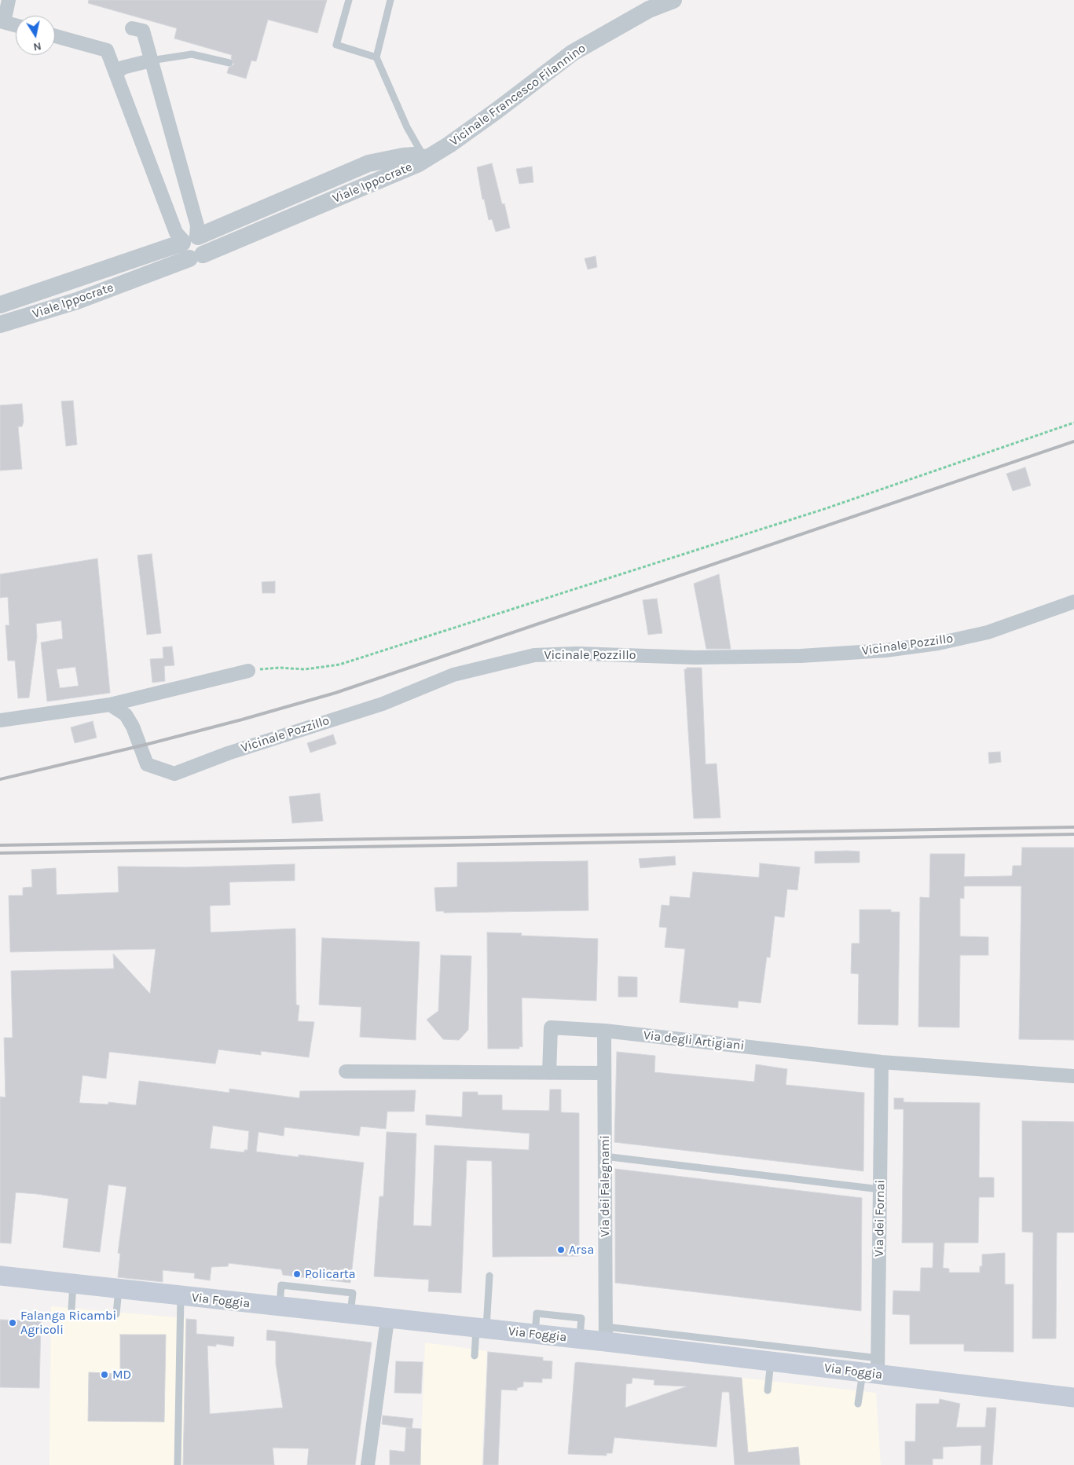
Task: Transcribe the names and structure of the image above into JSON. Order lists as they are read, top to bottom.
{
  "streets": {
    "main road": ["Via Foggia"],
    "street": [
      "Vicinale Francesco Filannino",
      "Viale Ippocrate",
      "Vicinale Pozzillo",
      "Via degli Artigiani",
      "Via dei Falegnami",
      "Via dei Fornai"
    ]
  },
  "crossings": [
    ["Vicinale Francesco Filannino", "Viale Ippocrate"],
    ["Via degli Artigiani", "Via dei Falegnami"],
    ["Via degli Artigiani", "Via dei Fornai"],
    ["Via dei Falegnami", "Via Foggia"],
    ["Via dei Fornai", "Via Foggia"]
  ],
  "places": [
    "Arsa",
    "Policarta",
    "Falanga Ricambi Agricoli",
    "MD"
  ],
  "north": "bottom"
}
